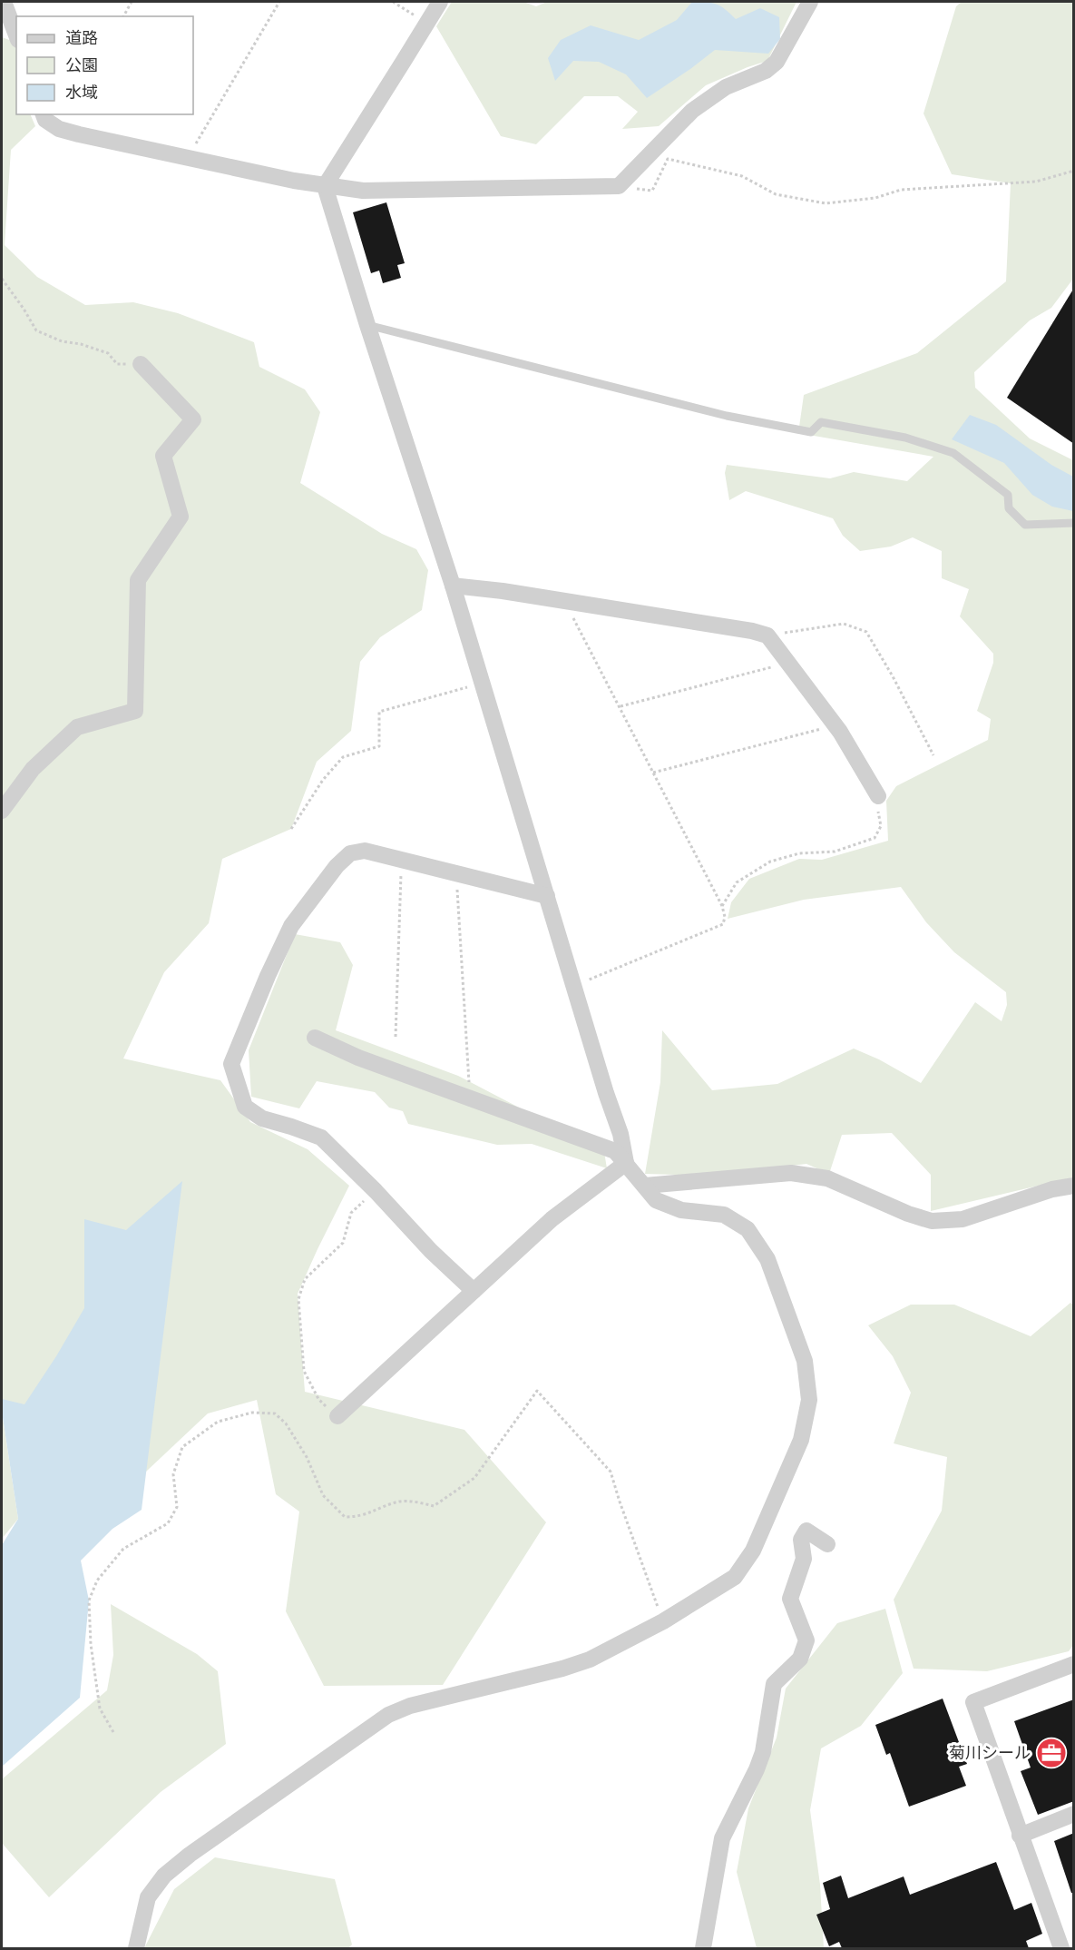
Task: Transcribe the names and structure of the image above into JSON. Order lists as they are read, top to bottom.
{
  "places": {
    "office": ["菊川シール"]
  },
  "legend": ["道路", "公園", "水域"]
}
